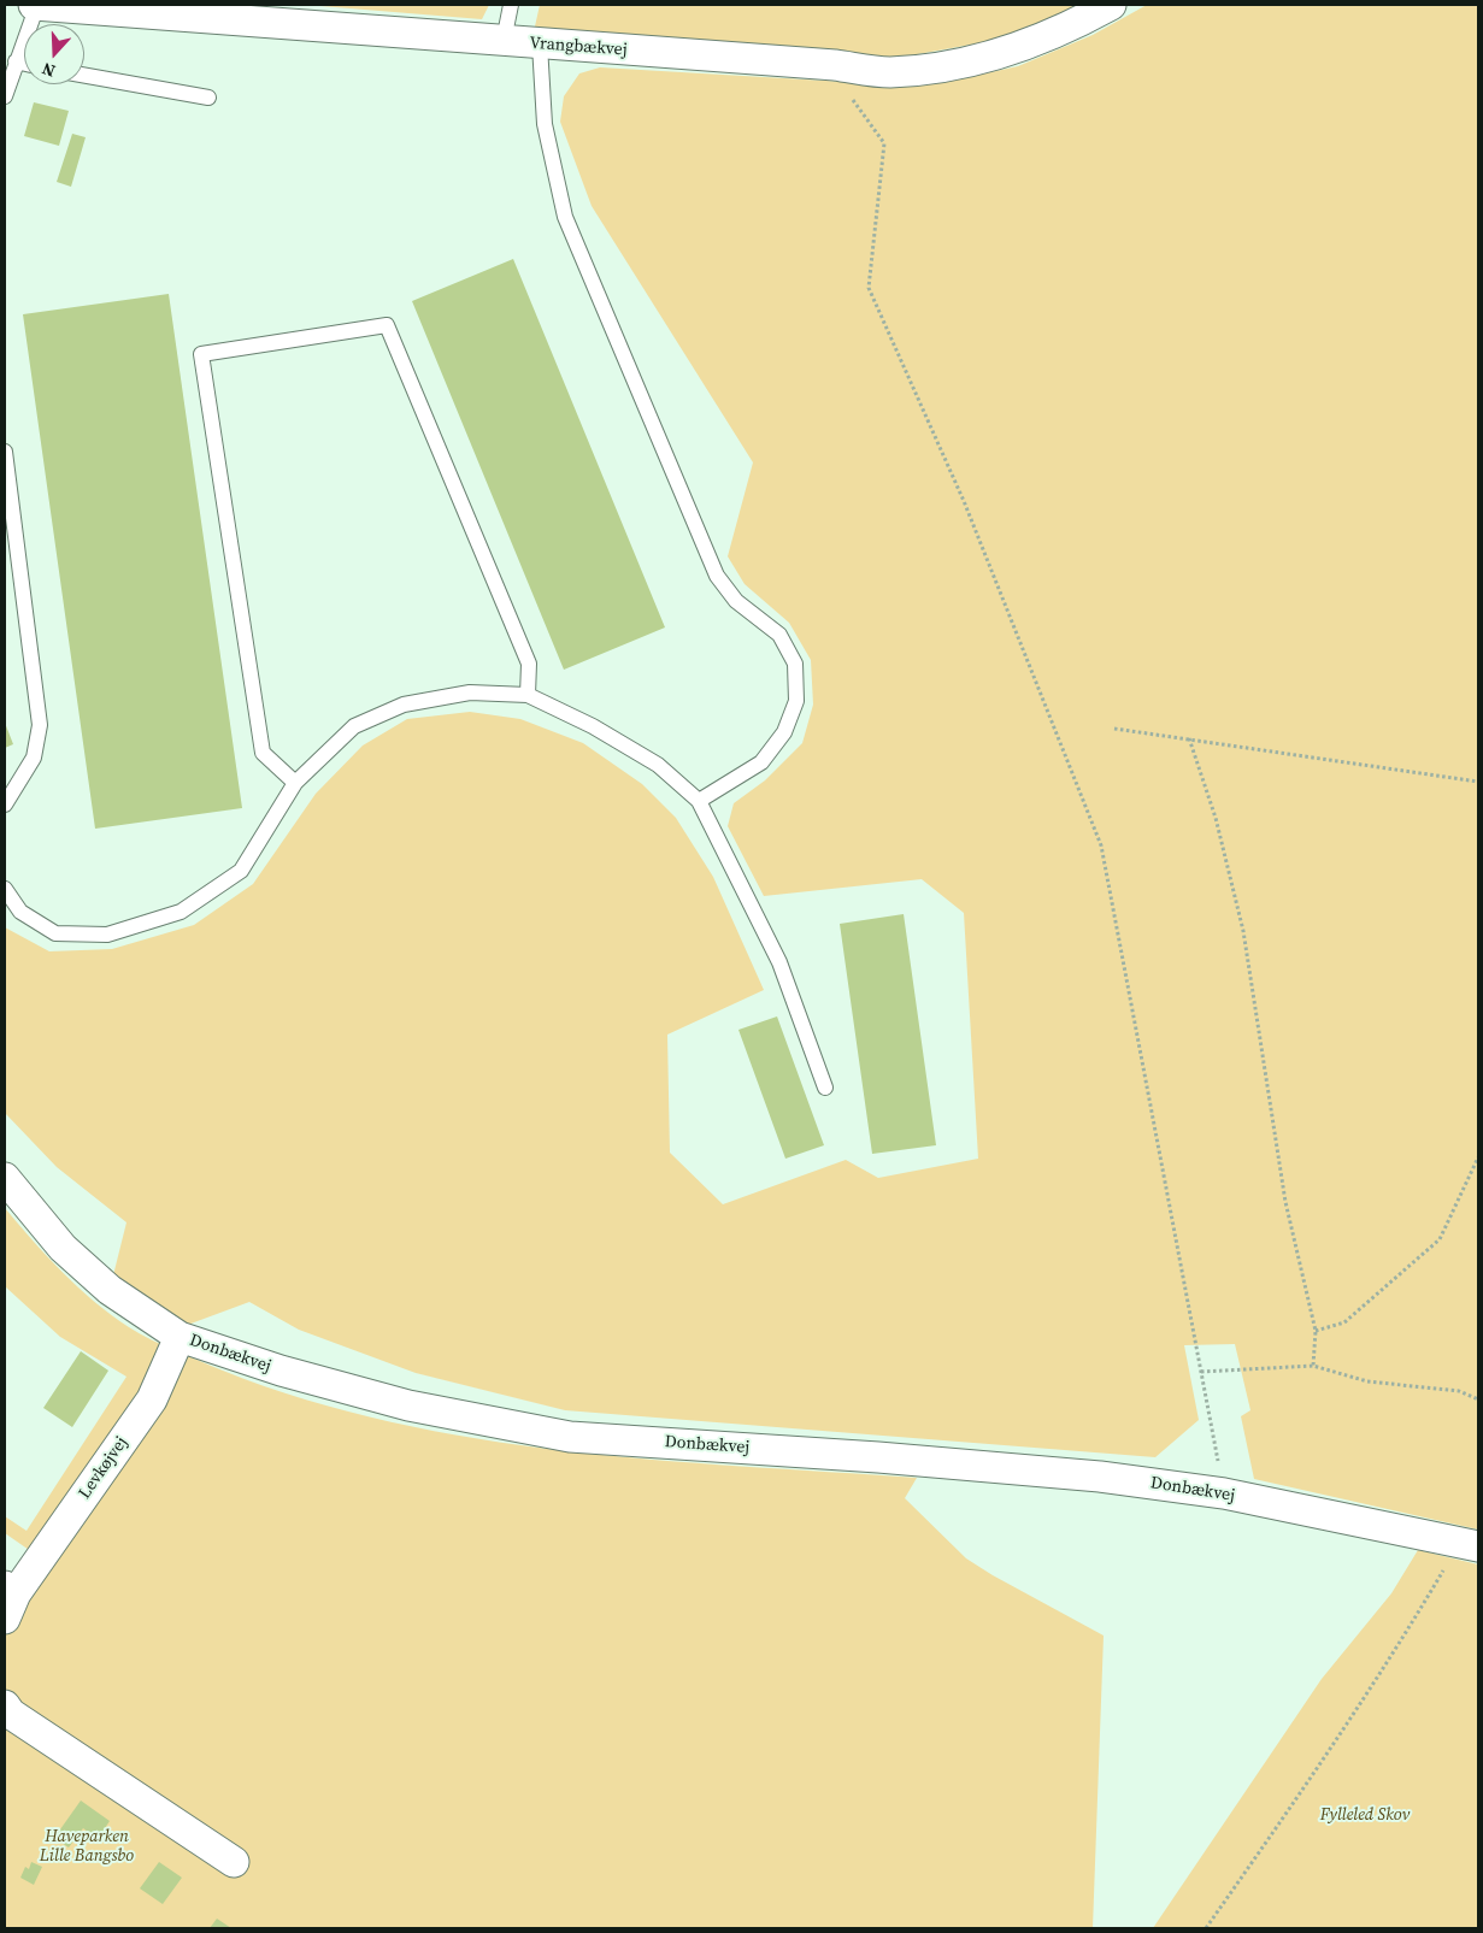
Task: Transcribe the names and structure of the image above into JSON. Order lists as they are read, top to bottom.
{
  "streets": {
    "street": ["Vrangbækvej", "Donbækvej", "Levkøjvej"]
  },
  "crossings": [
    ["Donbækvej", "Levkøjvej"]
  ],
  "parks": ["Fylleled Skov", "Haveparken Lille Bangsbo"],
  "north": "bottom"
}
